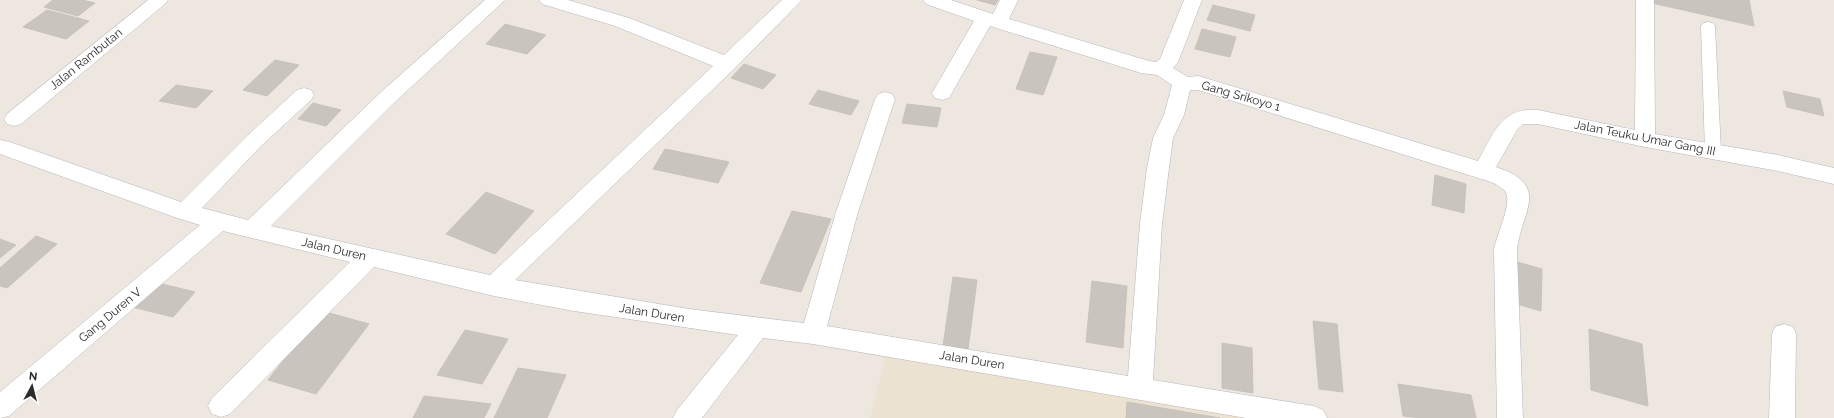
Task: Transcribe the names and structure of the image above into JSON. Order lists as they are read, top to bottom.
{
  "streets": {
    "street": [
      "Jalan Rambutan",
      "Gang Srikoyo 1",
      "Jalan Teuku Umar Gang III",
      "Jalan Duren",
      "Gang Duren V"
    ]
  },
  "crossings": [
    ["Gang Srikoyo 1", "Jalan Teuku Umar Gang III"],
    ["Jalan Duren", "Gang Duren V"]
  ],
  "north": "top"
}
